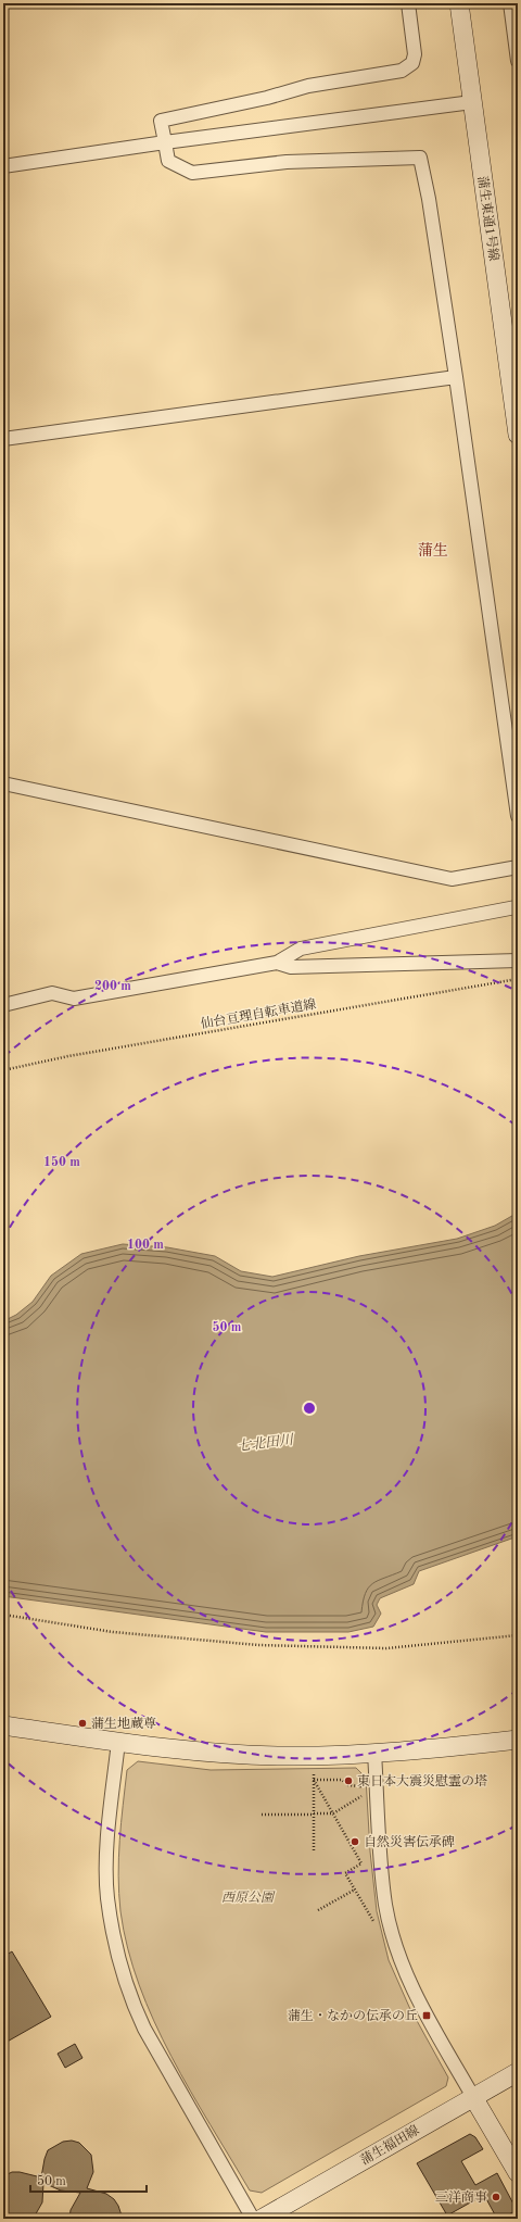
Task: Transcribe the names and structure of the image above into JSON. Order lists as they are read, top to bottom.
{
  "streets": {
    "street": ["蒲生東通1号線", "蒲生福田線"],
    "path": ["仙台亘理自転車道線"]
  },
  "districts": ["蒲生"],
  "water": ["七北田川"],
  "parks": ["西原公園"],
  "places": {
    "other": [
      "蒲生地蔵尊",
      "東日本大震災慰霊の塔",
      "自然災害伝承碑",
      "三洋商事"
    ],
    "transit": ["蒲生・なかの伝承の丘"]
  },
  "scale_bar": "50 m",
  "rings": [
    "200 m",
    "150 m",
    "100 m",
    "50 m"
  ]
}
